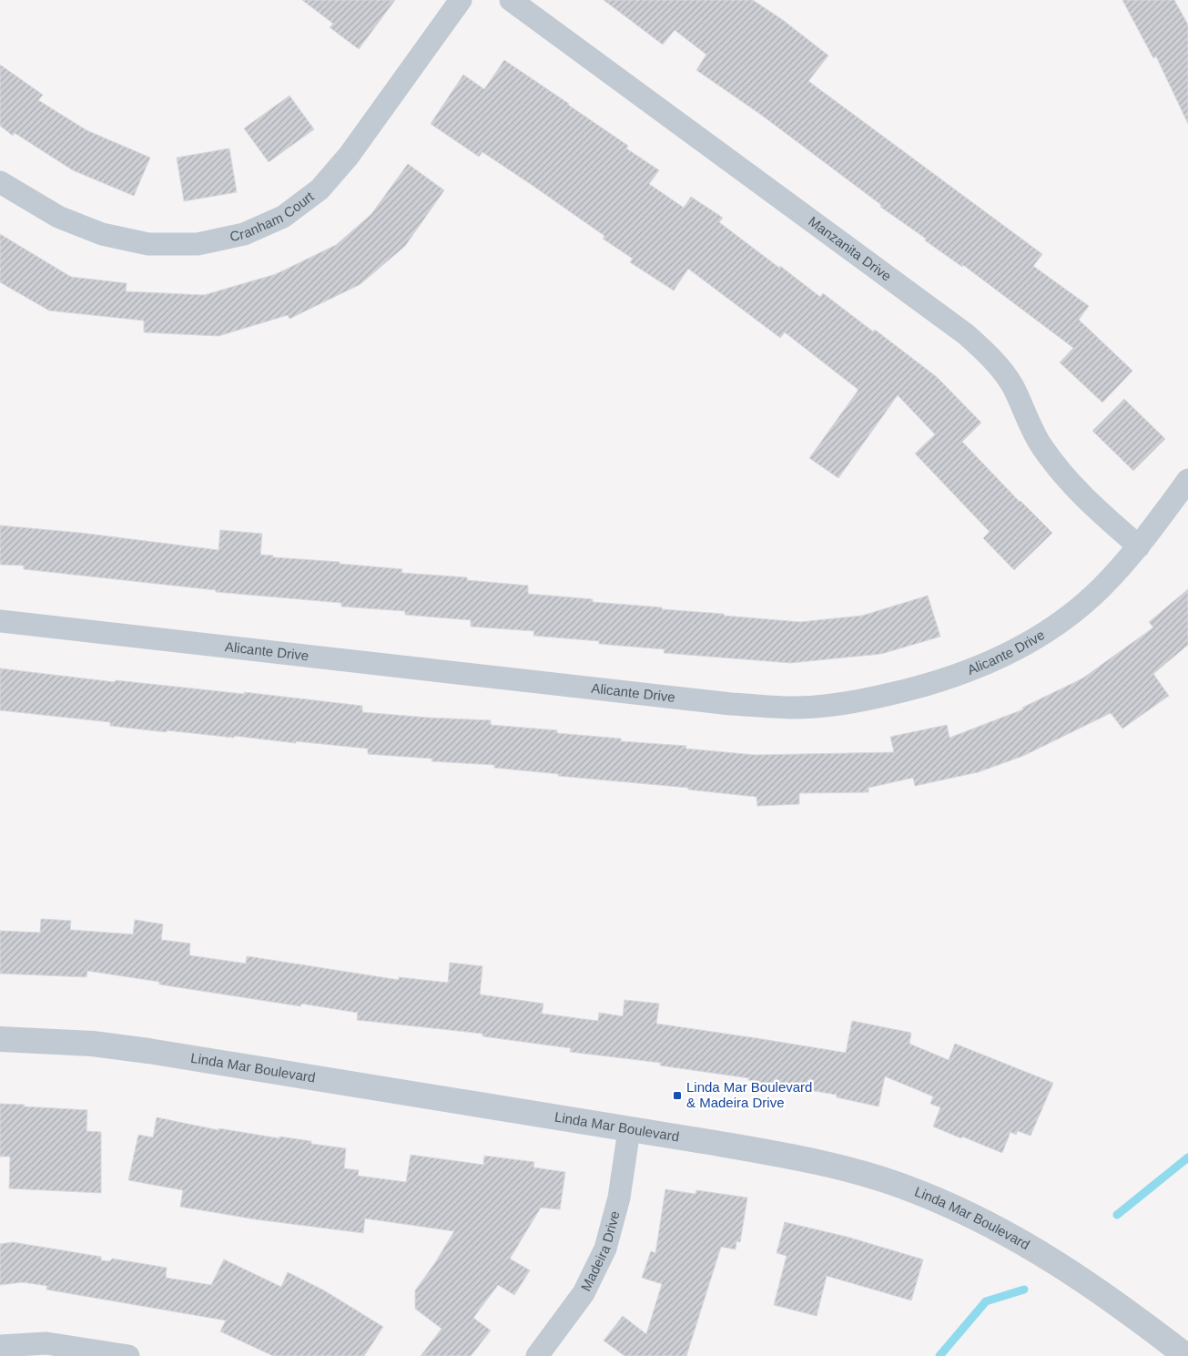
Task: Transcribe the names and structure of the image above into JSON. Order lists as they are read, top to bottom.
{
  "streets": {
    "street": [
      "Cranham Court",
      "Manzanita Drive",
      "Alicante Drive",
      "Linda Mar Boulevard",
      "Madeira Drive"
    ]
  },
  "crossings": [
    ["Manzanita Drive", "Alicante Drive"],
    ["Linda Mar Boulevard", "Madeira Drive"]
  ],
  "places": {
    "transit": ["Linda Mar Boulevard & Madeira Drive"]
  }
}
